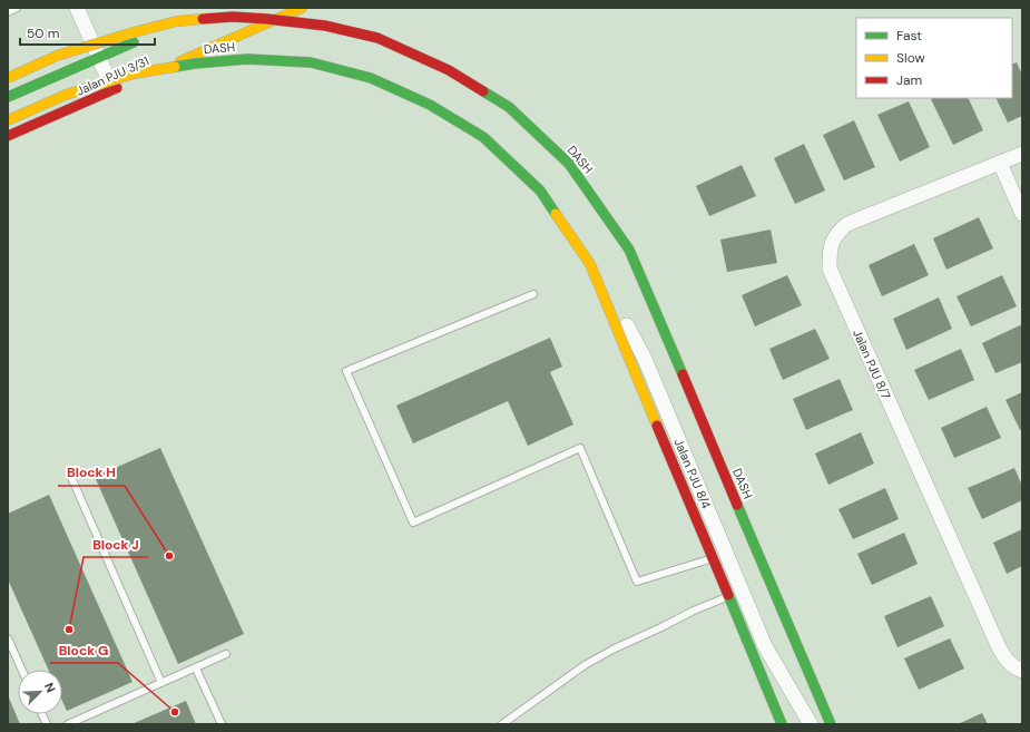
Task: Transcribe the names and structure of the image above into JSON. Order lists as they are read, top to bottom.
{
  "streets": {
    "main road": ["DASH", "Jalan PJU 3/31"],
    "street": ["Jalan PJU 8/7", "Jalan PJU 8/4"]
  },
  "places": ["Block H", "Block J", "Block G"],
  "legend": ["Fast", "Slow", "Jam"],
  "scale_bar": "50 m",
  "north": "top right"
}
